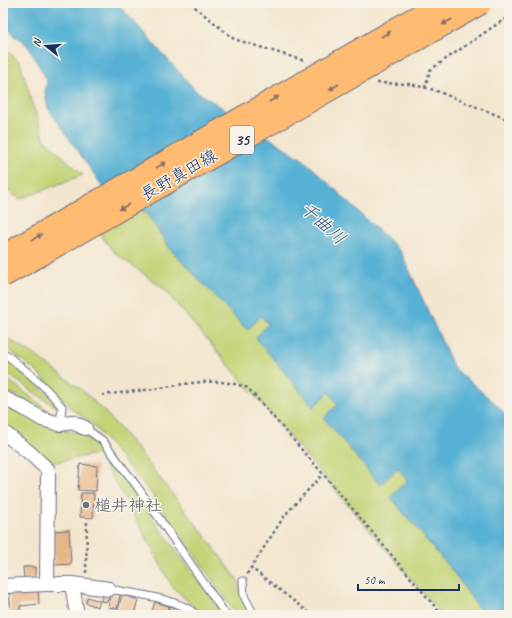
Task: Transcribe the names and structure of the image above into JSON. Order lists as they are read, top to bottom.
{
  "streets": {
    "main road": ["35", "長野真田線"]
  },
  "water": ["千曲川"],
  "places": ["槌井神社"],
  "scale_bar": "50 m",
  "north": "left"
}
